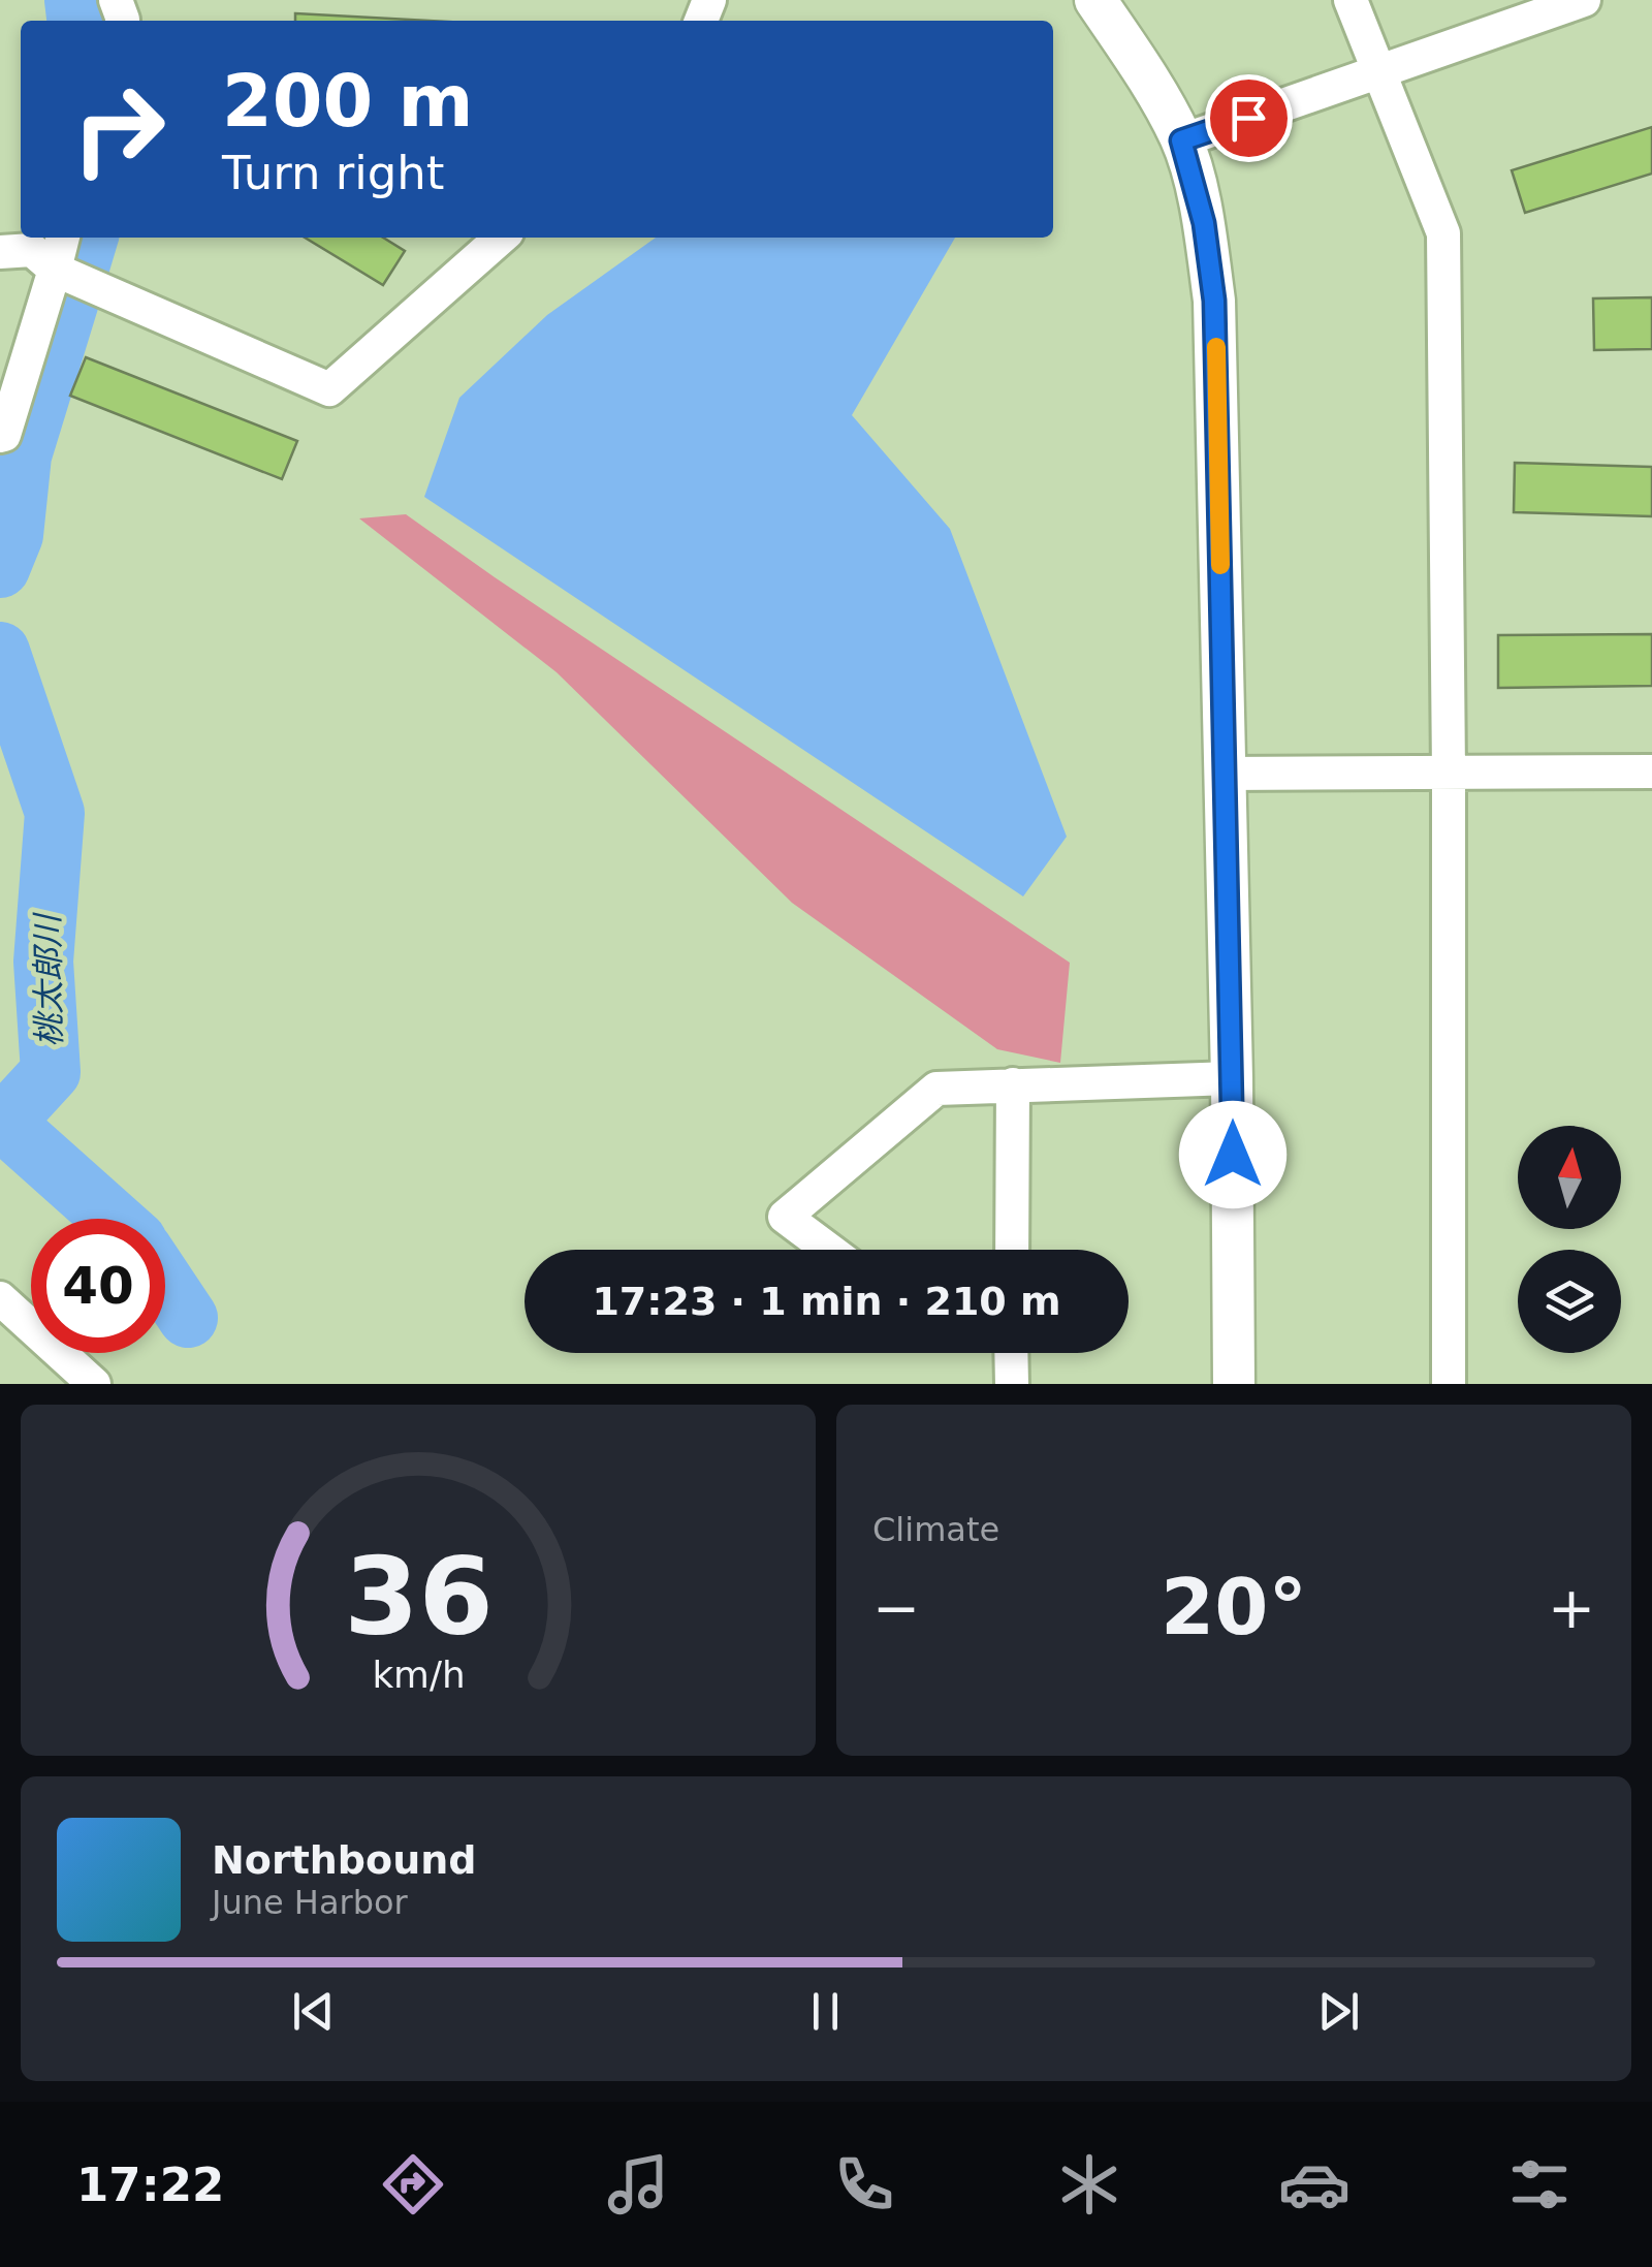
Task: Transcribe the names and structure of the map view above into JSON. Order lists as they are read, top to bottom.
{
  "water": ["桃太郎川"],
  "north": "top",
  "page": {
    "turn": ["200 m", "Turn right"],
    "limit": "40",
    "trip": "17:23 · 1 min · 210 m",
    "tile": "Climate",
    "heat": ["−", "20°", "+"],
    "song": ["Northbound", "June Harbor"],
    "tabs": "17:22",
    "gauge": ["36", "km/h"]
  }
}
